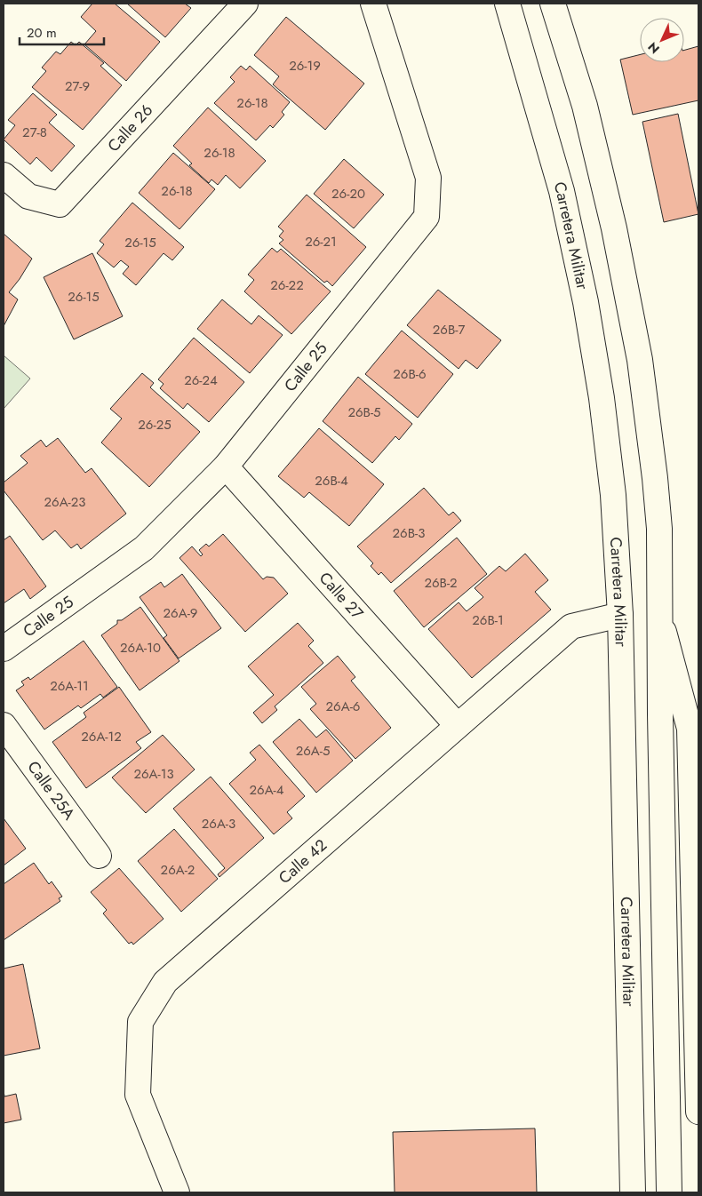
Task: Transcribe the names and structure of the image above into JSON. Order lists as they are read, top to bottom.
{
  "streets": {
    "street": [
      "Calle 26",
      "Carretera Militar",
      "Calle 25",
      "Calle 27",
      "Calle 25A",
      "Calle 42"
    ]
  },
  "crossings": [
    ["Carretera Militar", "Calle 42"],
    ["Calle 25", "Calle 27"],
    ["Calle 27", "Calle 42"]
  ],
  "house_numbers": [
    "26-19",
    "27-9",
    "26-18",
    "27-8",
    "26-18",
    "26-18",
    "26-20",
    "26-21",
    "26-15",
    "26-22",
    "26-15",
    "26B-7",
    "26B-6",
    "26-24",
    "26B-5",
    "26-25",
    "26B-4",
    "26A-23",
    "26B-3",
    "26B-2",
    "26A-9",
    "26B-1",
    "26A-10",
    "26A-11",
    "26A-6",
    "26A-12",
    "26A-5",
    "26A-13",
    "26A-4",
    "26A-3",
    "26A-2"
  ],
  "scale_bar": "20 m",
  "north": "bottom left"
}
